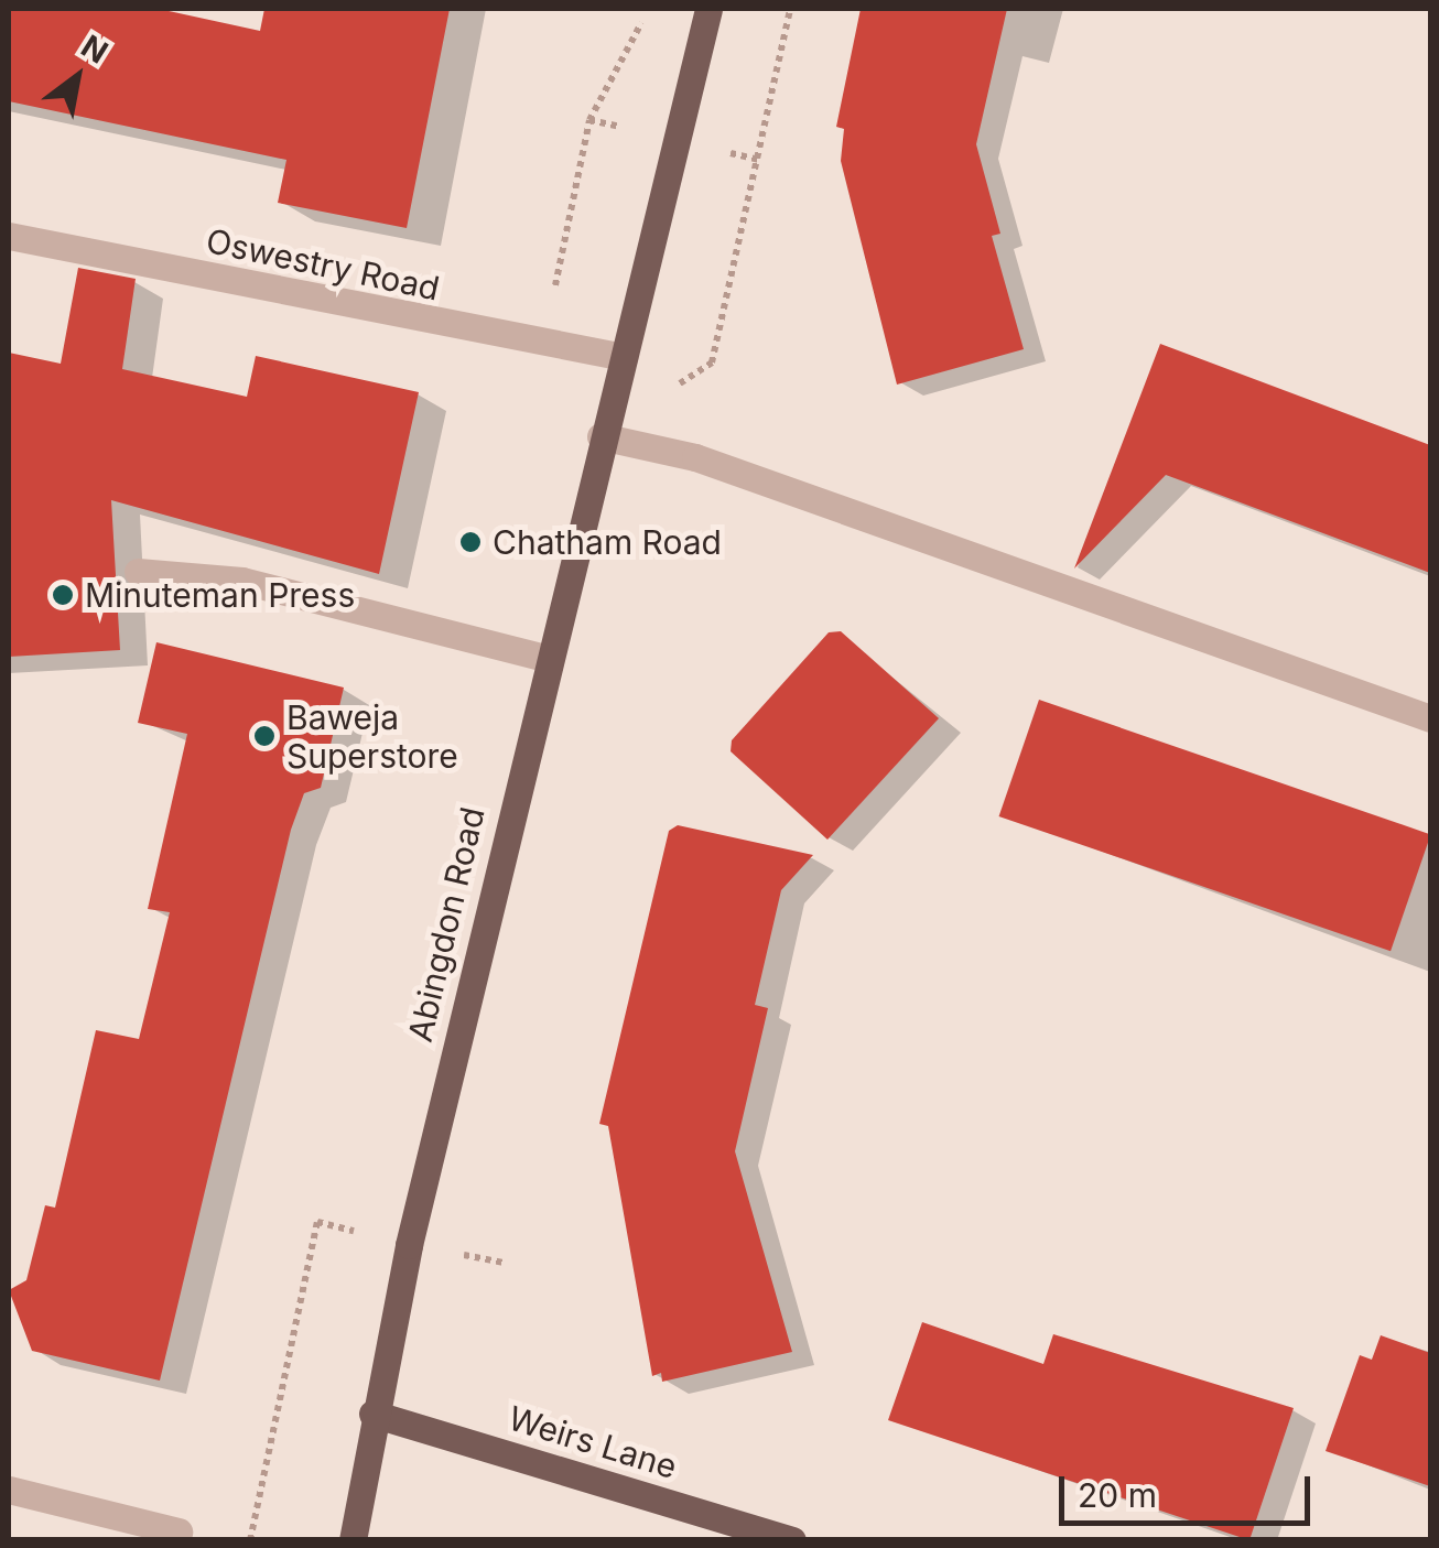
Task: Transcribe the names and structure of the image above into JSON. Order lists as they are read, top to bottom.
{
  "streets": {
    "main road": ["Abingdon Road", "Weirs Lane"],
    "street": ["Oswestry Road"]
  },
  "crossings": [
    ["Oswestry Road", "Abingdon Road"],
    ["Abingdon Road", "Weirs Lane"]
  ],
  "places": ["Chatham Road", "Minuteman Press", "Baweja Superstore"],
  "scale_bar": "20 m",
  "north": "top right"
}
